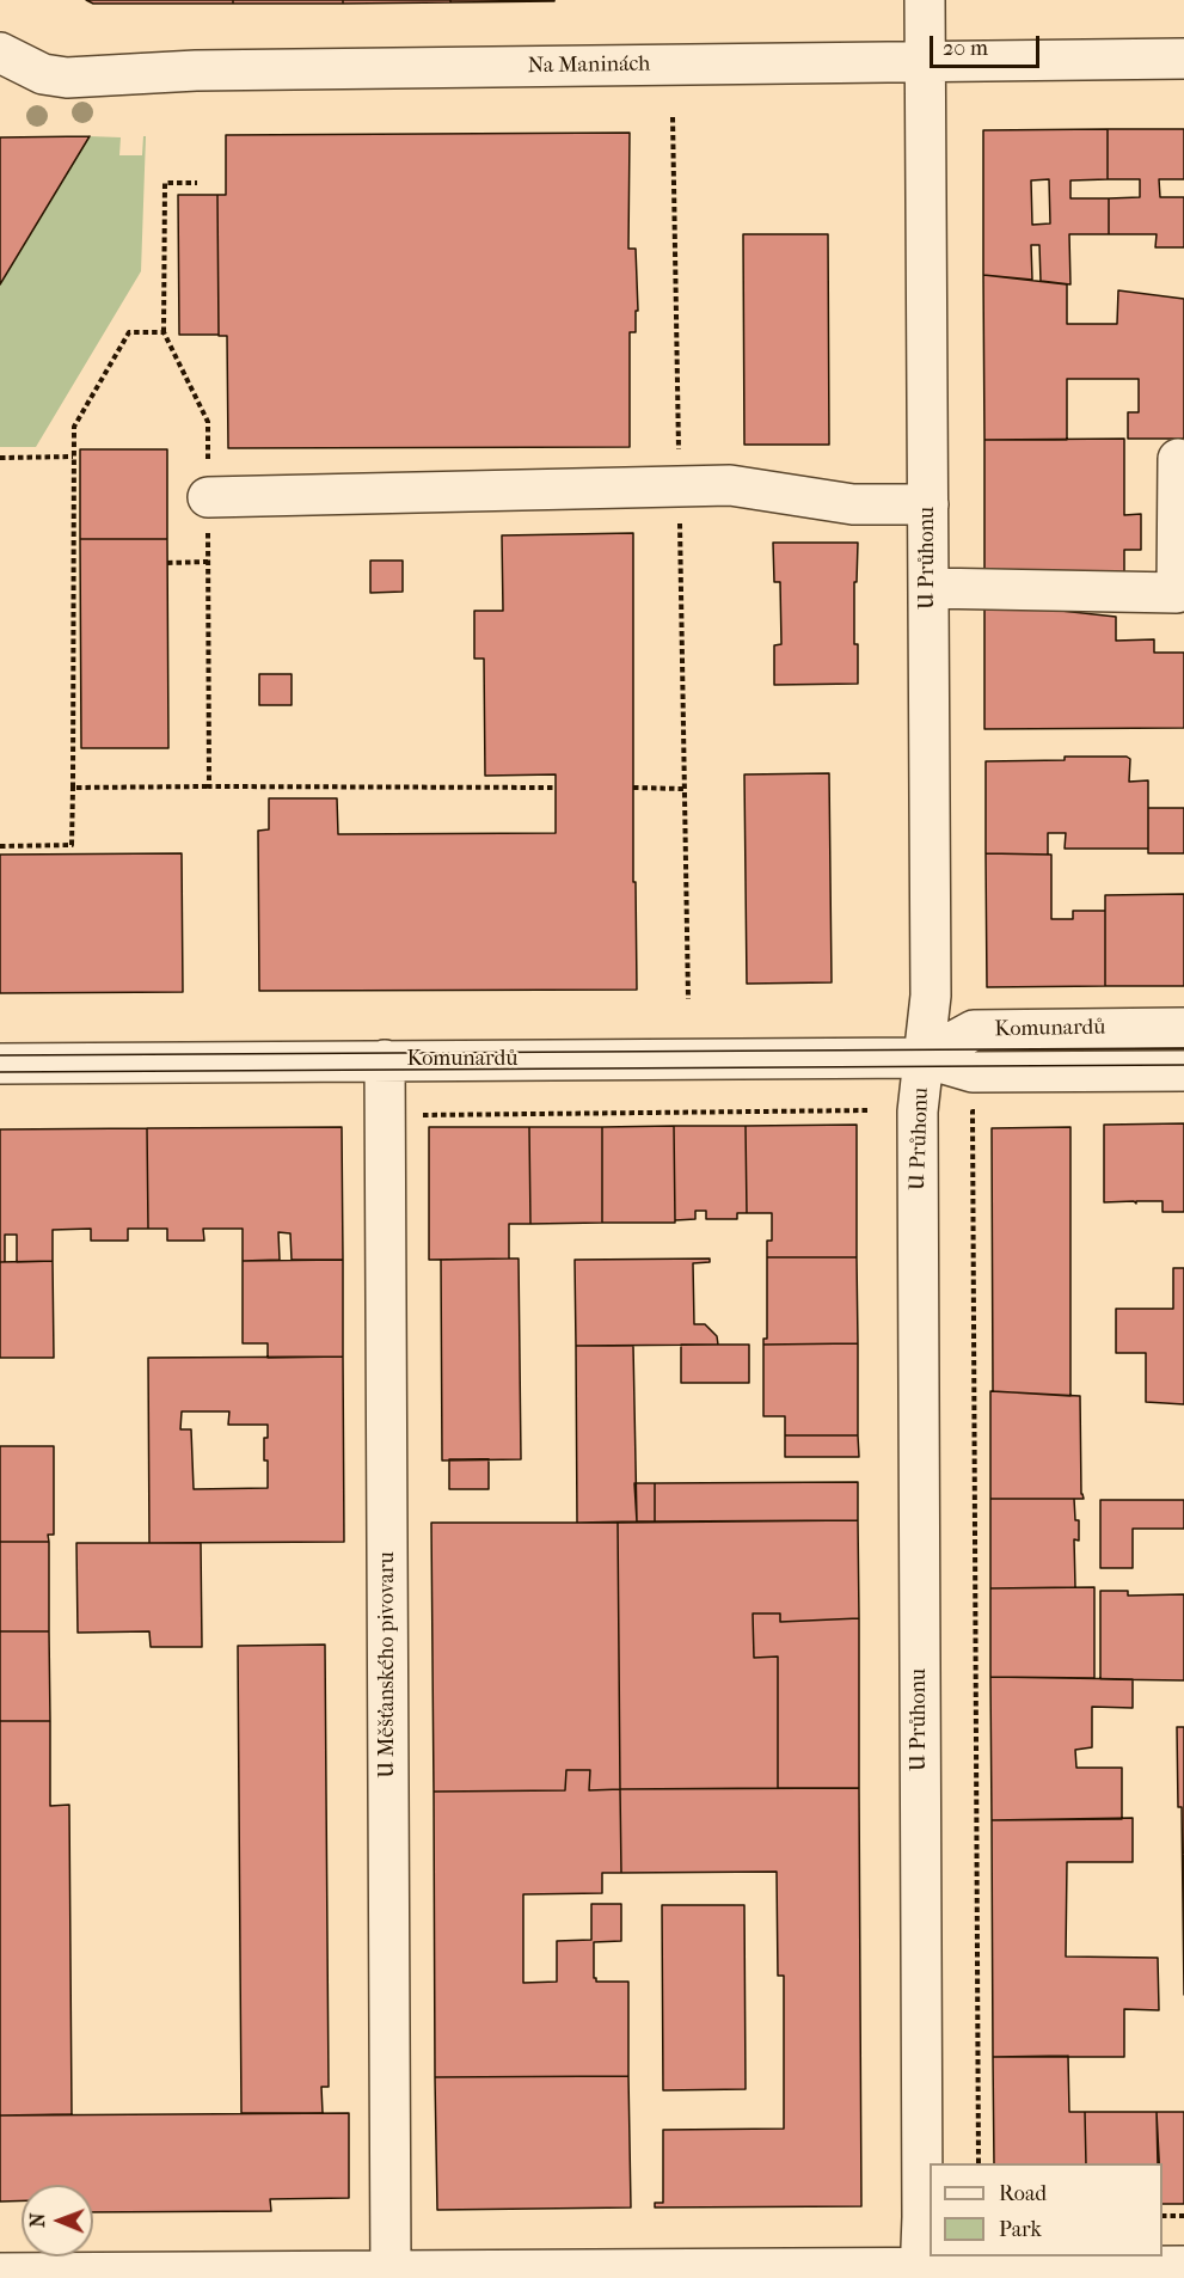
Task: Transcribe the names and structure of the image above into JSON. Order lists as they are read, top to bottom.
{
  "streets": {
    "street": [
      "Na Maninách",
      "U Průhonu",
      "Komunardů",
      "U Měšťanského pivovaru"
    ]
  },
  "crossings": [
    ["Na Maninách", "U Průhonu"],
    ["U Průhonu", "Komunardů"],
    ["Komunardů", "U Měšťanského pivovaru"]
  ],
  "legend": ["Road", "Park"],
  "scale_bar": "20 m",
  "north": "left"
}
